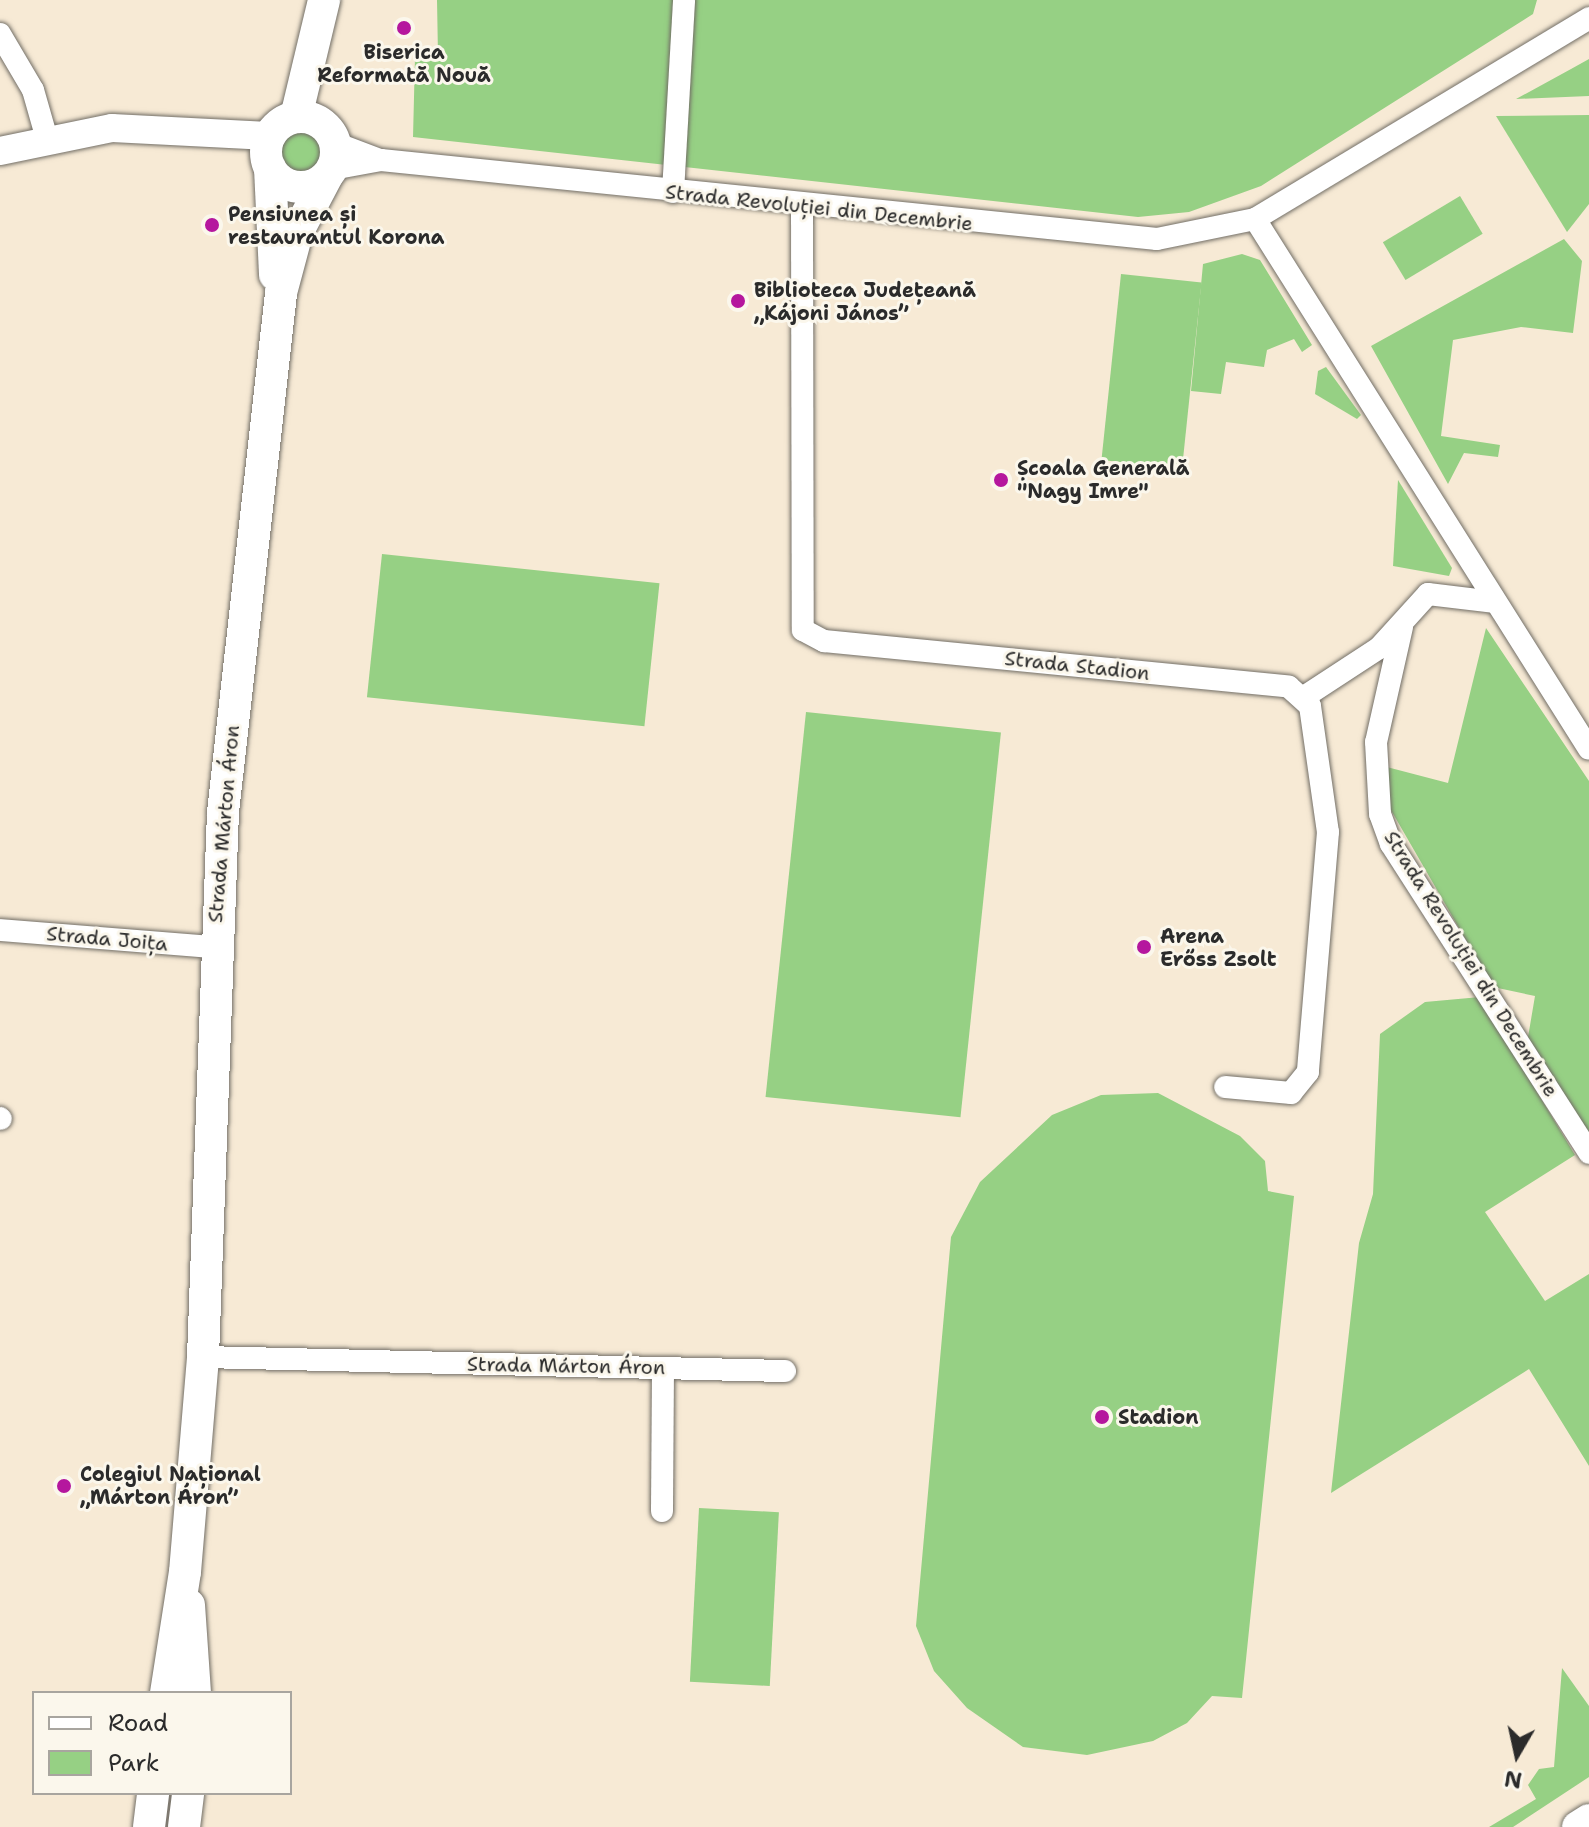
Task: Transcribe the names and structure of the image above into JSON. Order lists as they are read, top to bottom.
{
  "streets": {
    "main road": ["Strada Márton Áron"],
    "street": ["Strada Revoluției din Decembrie", "Strada Stadion", "Strada Joița"]
  },
  "crossings": [
    ["Strada Revoluției din Decembrie", "Strada Stadion"],
    ["Strada Revoluției din Decembrie", "Strada Márton Áron"],
    ["Strada Márton Áron", "Strada Joița"]
  ],
  "places": [
    "Biserica Reformată Nouă",
    "Pensiunea și restaurantul Korona",
    "Biblioteca Județeană „Kájoni János”",
    "Școala Generală \"Nagy Imre\"",
    "Arena Erőss Zsolt",
    "Stadion",
    "Colegiul Național „Márton Áron”"
  ],
  "legend": ["Road", "Park"],
  "north": "bottom"
}
